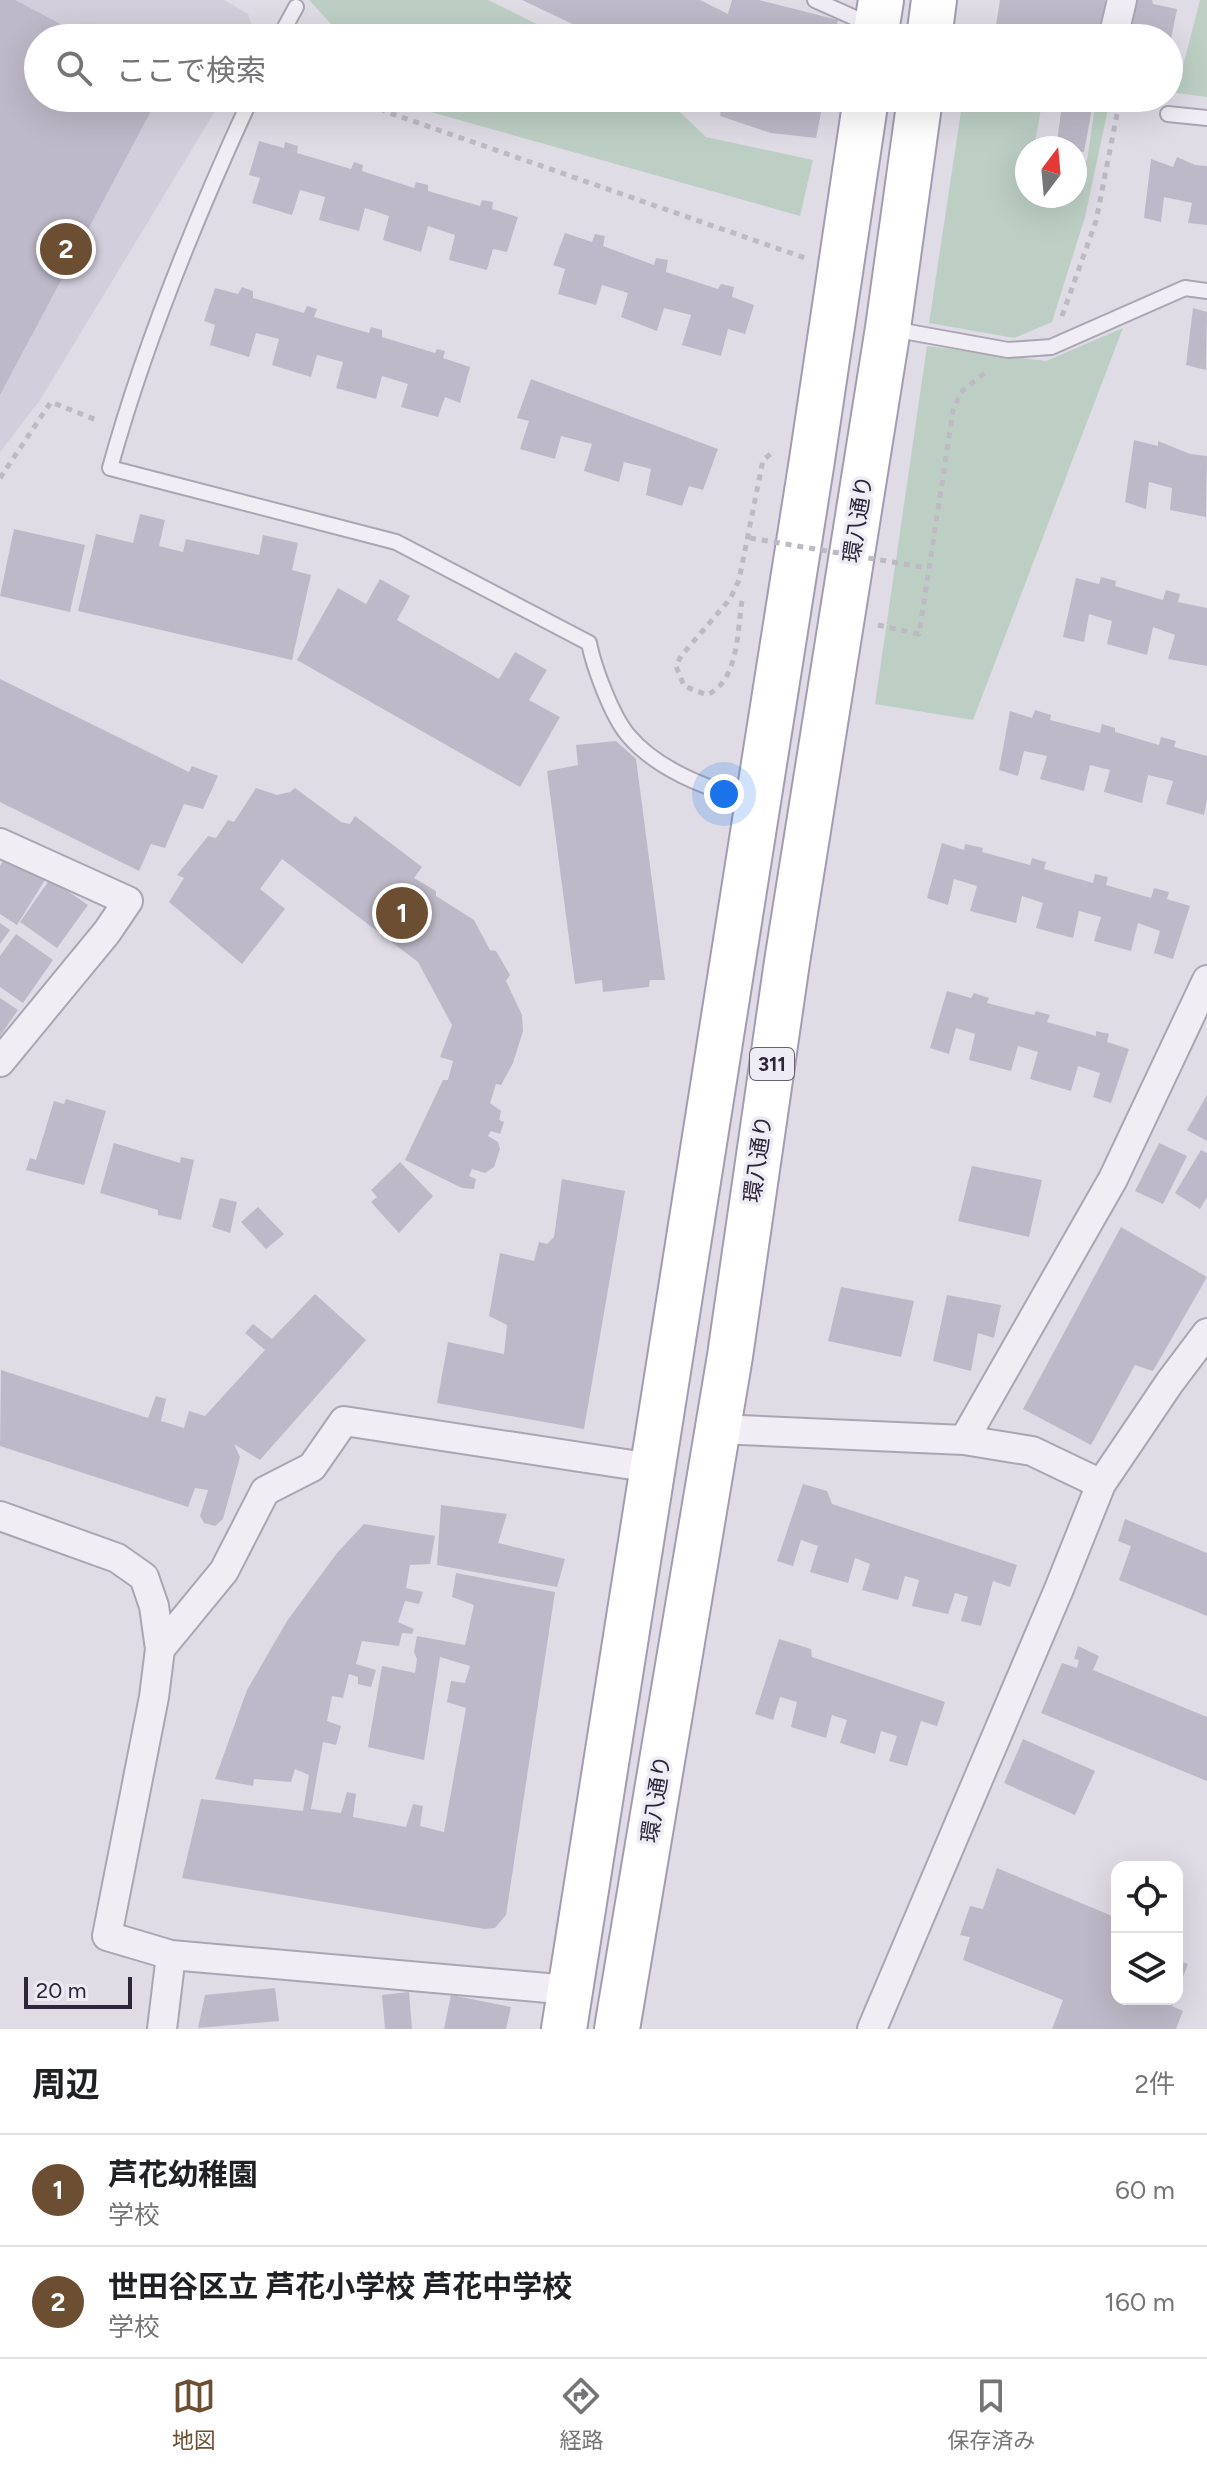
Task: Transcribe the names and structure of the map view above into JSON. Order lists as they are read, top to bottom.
{
  "streets": {
    "main road": ["環八通り", "311"]
  },
  "scale_bar": "20 m",
  "north": "top",
  "page": {
    "search": "ここで検索",
    "pins": ["2", "1"],
    "scale": "20 m",
    "heading": ["周辺", "2件"],
    "list": [
      {
        "mark": "1",
        "name": "芦花幼稚園",
        "note": "学校",
        "value": "60 m"
      },
      {
        "mark": "2",
        "name": "世田谷区立 芦花小学校 芦花中学校",
        "note": "学校",
        "value": "160 m"
      }
    ],
    "nav": ["地図", "経路", "保存済み"]
  }
}
